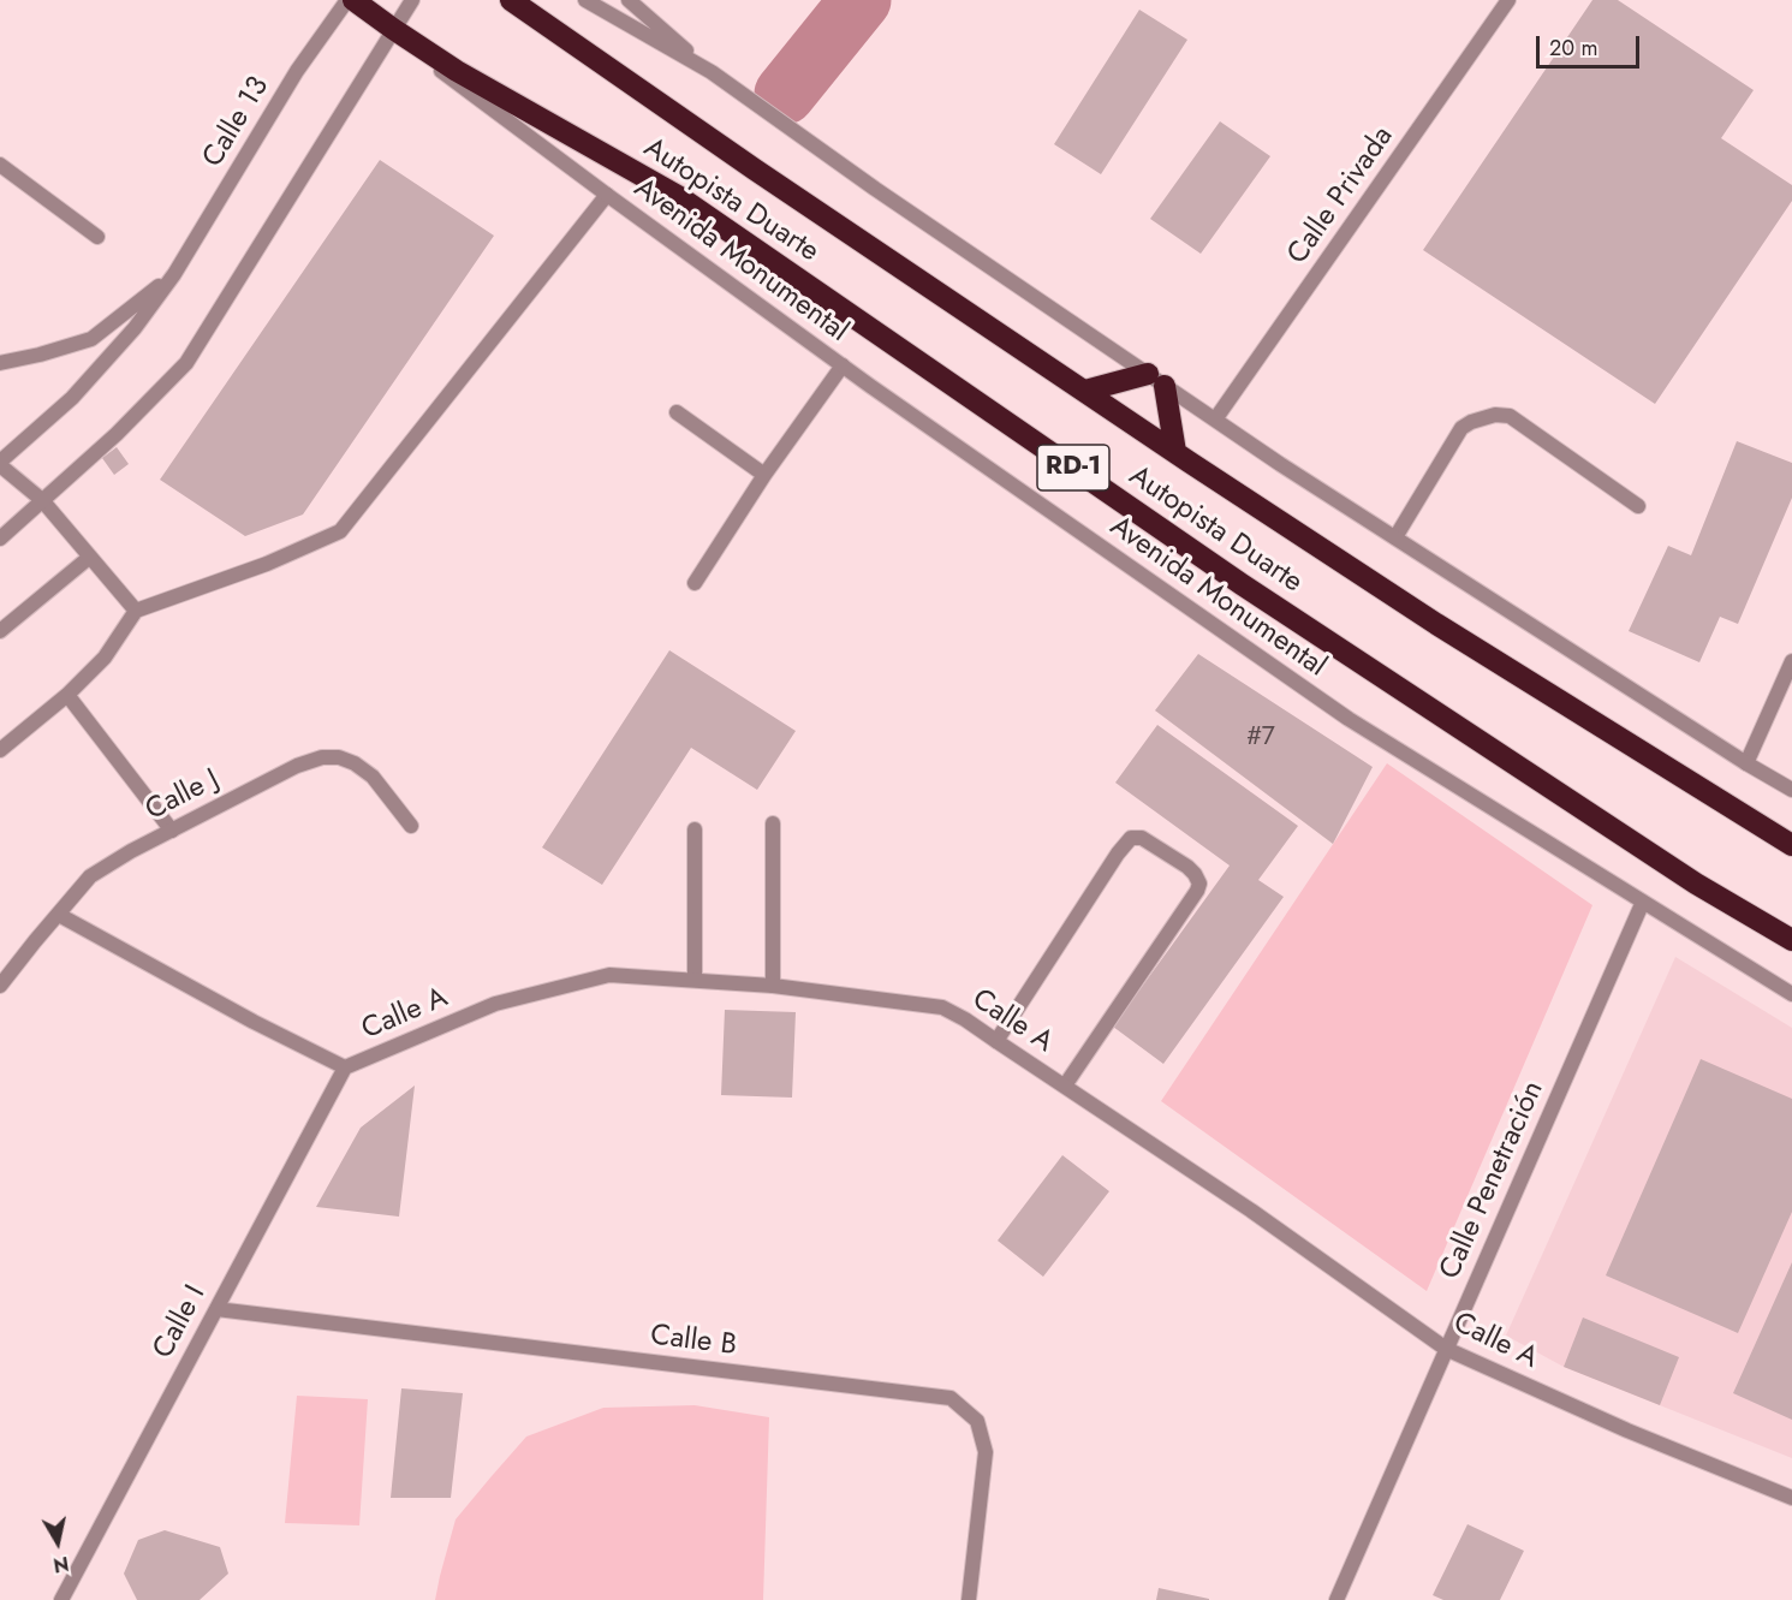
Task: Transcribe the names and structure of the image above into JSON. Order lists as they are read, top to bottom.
{
  "streets": {
    "highway": ["Autopista Duarte", "RD-1"],
    "street": [
      "Calle 13",
      "Calle Privada",
      "Avenida Monumental",
      "Calle J",
      "Calle A",
      "Calle Penetración",
      "Calle I",
      "Calle B"
    ]
  },
  "crossings": [
    ["Autopista Duarte", "Avenida Monumental"],
    ["Avenida Monumental", "Calle Penetración"],
    ["Calle J", "Calle A"],
    ["Calle A", "Calle Penetración"],
    ["Calle A", "Calle I"],
    ["Calle I", "Calle B"]
  ],
  "house_numbers": ["#7"],
  "scale_bar": "20 m",
  "north": "bottom"
}
